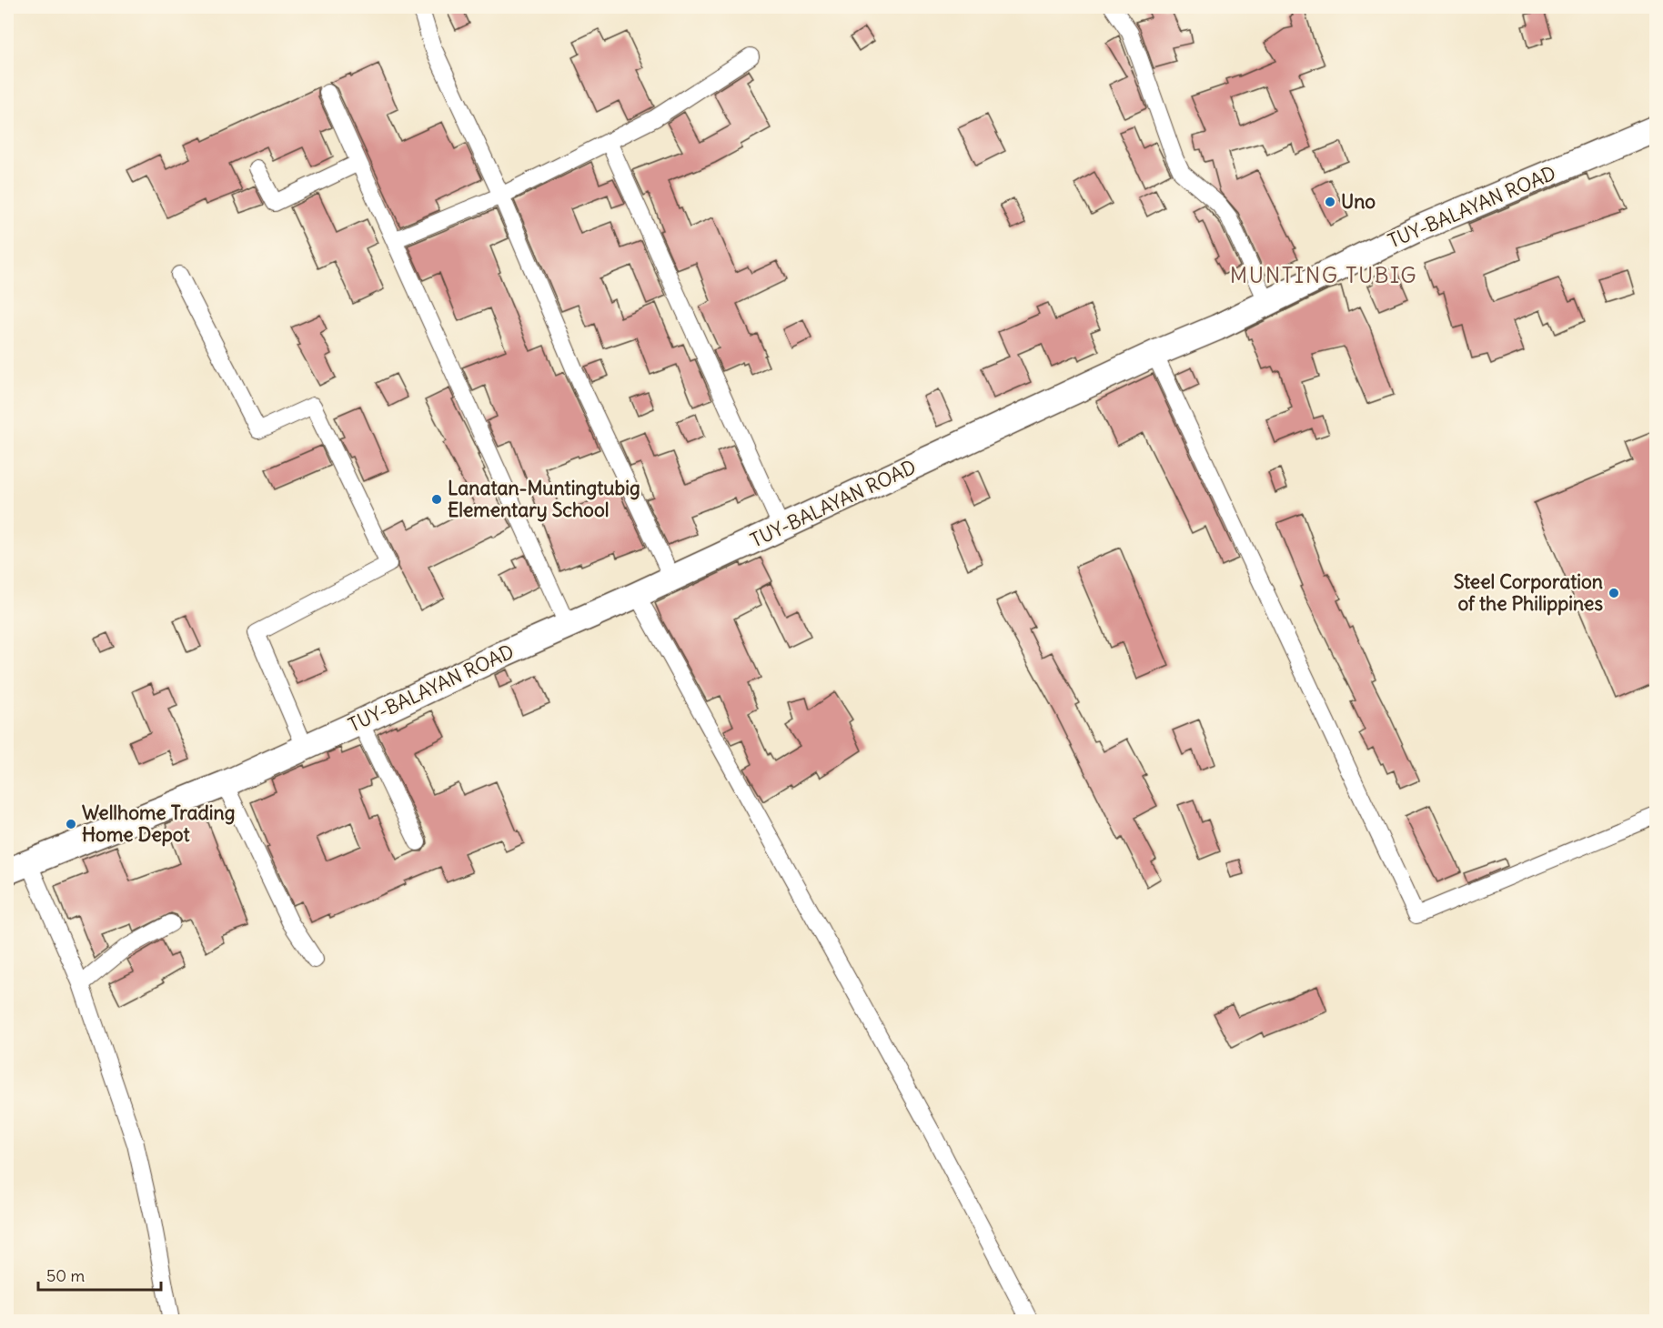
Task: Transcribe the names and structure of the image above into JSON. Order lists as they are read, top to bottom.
{
  "streets": {
    "main road": ["TUY-BALAYAN ROAD"]
  },
  "districts": ["MUNTING TUBIG"],
  "places": [
    "Uno",
    "Lanatan-Muntingtubig Elementary School",
    "Steel Corporation of the Philippines",
    "Wellhome Trading Home Depot"
  ],
  "scale_bar": "50 m"
}
